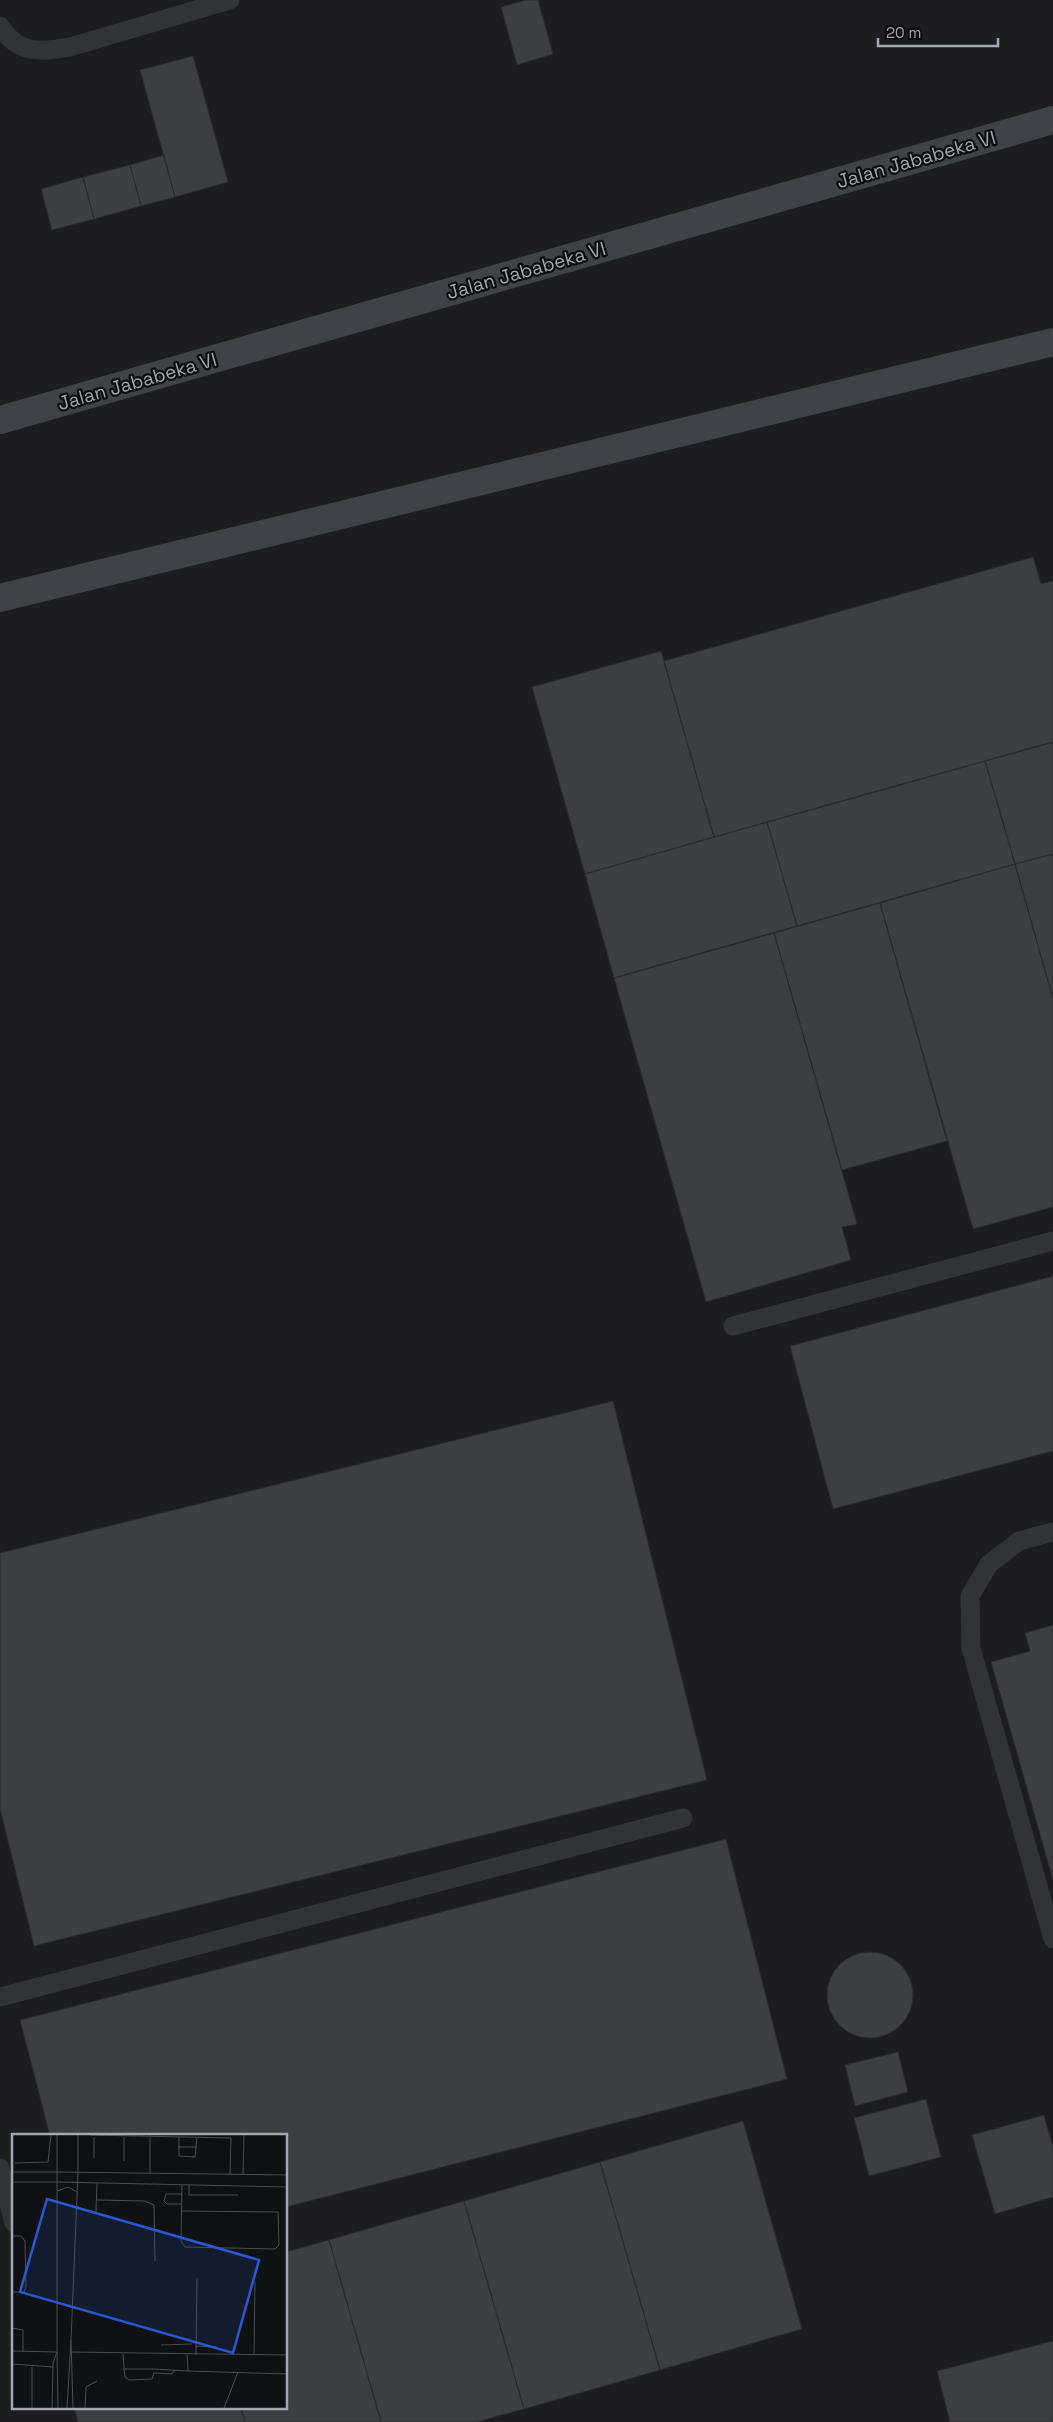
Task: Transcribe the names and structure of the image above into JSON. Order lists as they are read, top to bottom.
{
  "streets": {
    "main road": ["Jalan Jababeka VI"]
  },
  "scale_bar": "20 m"
}
